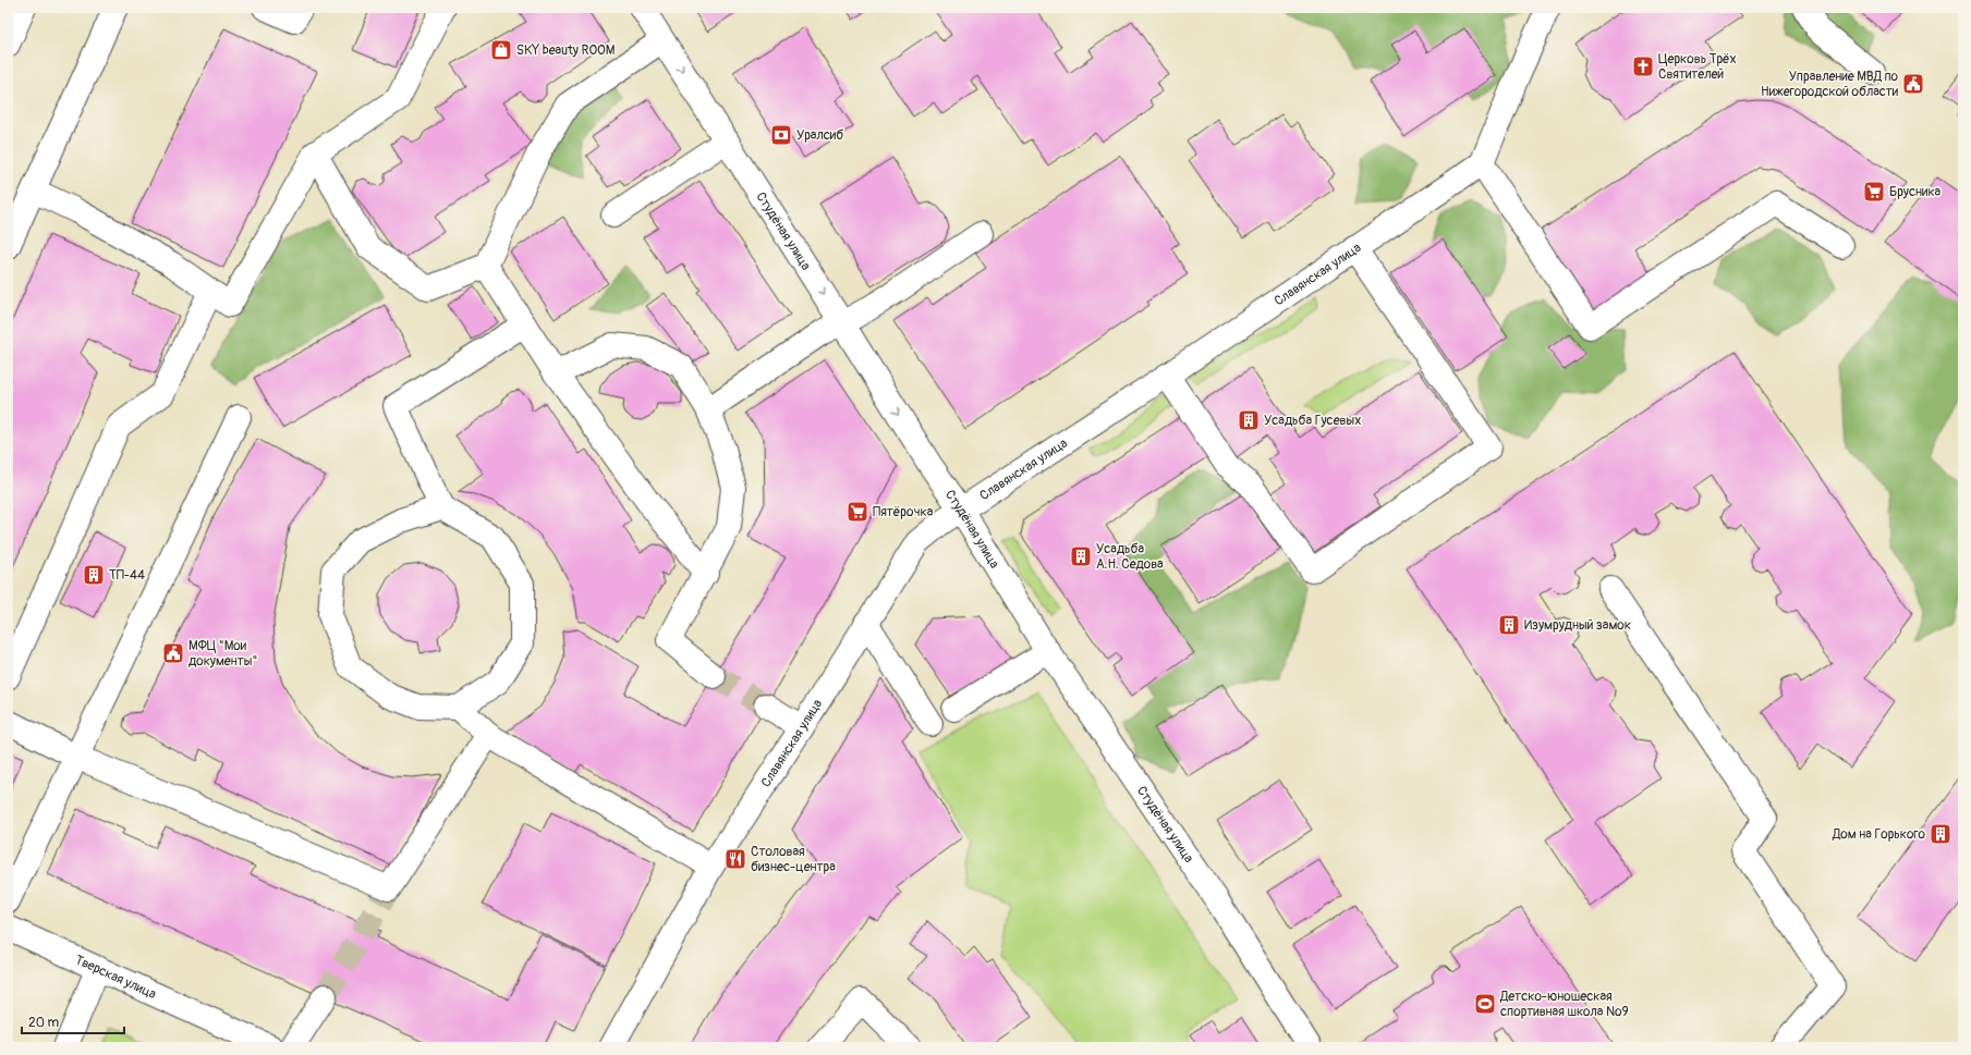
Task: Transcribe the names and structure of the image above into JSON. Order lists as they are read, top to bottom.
{
  "streets": {
    "street": ["Студёная улица", "Славянская улица", "Тверская улица"]
  },
  "crossings": [
    ["Студёная улица", "Славянская улица"]
  ],
  "one_way": ["Студёная улица"],
  "places": {
    "shop": ["SKY beauty ROOM"],
    "church": ["Церковь Трёх Святителей"],
    "public building": ["Управление МВД по Нижегородской области", "МФЦ \"Мои документы\""],
    "bank": ["Уралсиб"],
    "supermarket": ["Брусника", "Пятёрочка"],
    "building": [
      "Усадьба Гусевых",
      "Усадьба А.Н. Седова",
      "ТП-44",
      "Изумрудный замок",
      "Дом на Горького"
    ],
    "restaurant": ["Столовая бизнес-центра"],
    "sports": ["Детско-юношеская спортивная школа №9"]
  },
  "scale_bar": "20 m"
}
